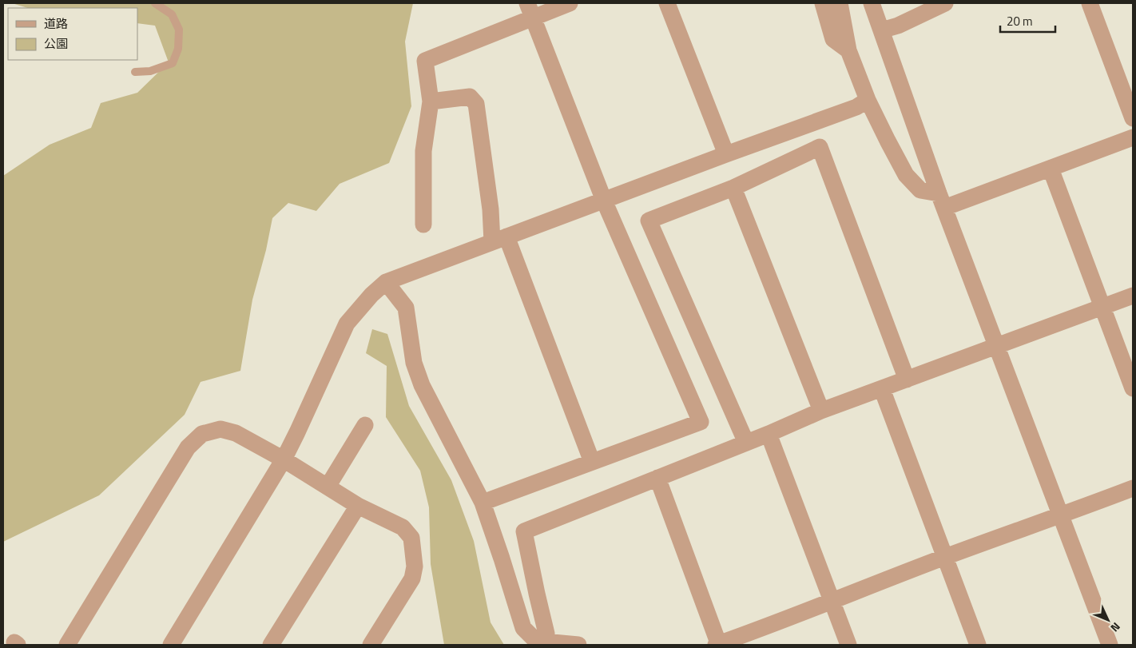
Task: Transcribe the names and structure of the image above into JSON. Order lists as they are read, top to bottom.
{
  "legend": ["道路", "公園"],
  "scale_bar": "20 m",
  "north": "bottom right"
}
